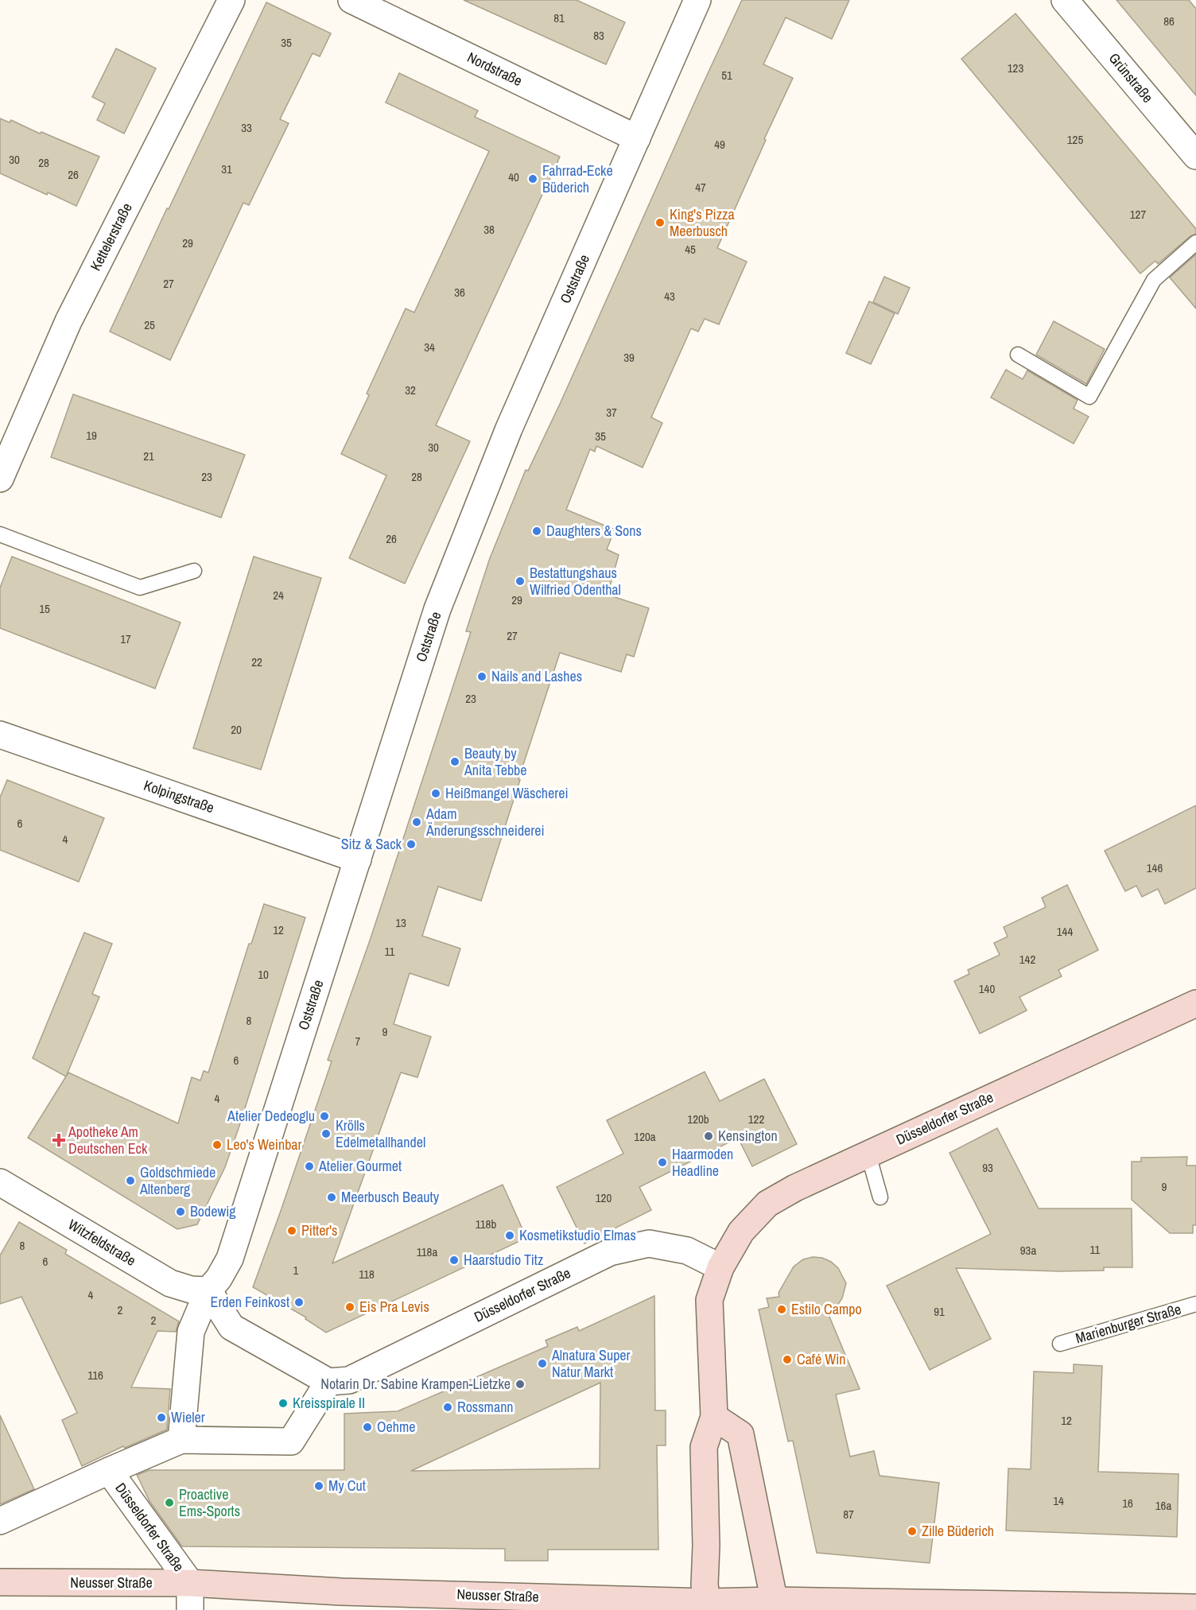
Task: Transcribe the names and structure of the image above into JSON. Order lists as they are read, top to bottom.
{
  "streets": {
    "main road": ["Düsseldorfer Straße", "Neusser Straße"],
    "street": [
      "Nordstraße",
      "Grünstraße",
      "Kettelerstraße",
      "Oststraße",
      "Kolpingstraße",
      "Witzfeldstraße"
    ],
    "lane": ["Marienburger Straße"]
  },
  "crossings": [
    ["Nordstraße", "Oststraße"],
    ["Oststraße", "Kolpingstraße"],
    ["Oststraße", "Witzfeldstraße"],
    ["Düsseldorfer Straße", "Neusser Straße"]
  ],
  "places": {
    "other": [
      "Fahrrad-Ecke Büderich",
      "King's Pizza Meerbusch",
      "Daughters & Sons",
      "Bestattungshaus Wilfried Odenthal",
      "Nails and Lashes",
      "Beauty by Anita Tebbe",
      "Heißmangel Wäscherei",
      "Adam Änderungsschneiderei",
      "Sitz & Sack",
      "Atelier Dedeoglu",
      "Krölls Edelmetallhandel",
      "Kensington",
      "Leo's Weinbar",
      "Haarmoden Headline",
      "Atelier Gourmet",
      "Goldschmiede Altenberg",
      "Meerbusch Beauty",
      "Bodewig",
      "Pitter's",
      "Kosmetikstudio Elmas",
      "Haarstudio Titz",
      "Erden Feinkost",
      "Eis Pra Levis",
      "Estilo Campo",
      "Café Win",
      "Alnatura Super Natur Markt",
      "Notarin Dr. Sabine Krampen-Lietzke",
      "Kreisspirale II",
      "Rossmann",
      "Wieler",
      "Oehme",
      "My Cut",
      "Proactive Ems-Sports",
      "Zille Büderich"
    ],
    "health": ["Apotheke Am Deutschen Eck"]
  },
  "house_numbers": [
    "81",
    "86",
    "83",
    "35",
    "123",
    "51",
    "33",
    "125",
    "49",
    "30",
    "28",
    "31",
    "26",
    "40",
    "47",
    "127",
    "38",
    "29",
    "45",
    "27",
    "36",
    "43",
    "25",
    "34",
    "39",
    "32",
    "37",
    "19",
    "35",
    "30",
    "21",
    "23",
    "28",
    "26",
    "24",
    "29",
    "15",
    "27",
    "17",
    "22",
    "23",
    "20",
    "6",
    "4",
    "146",
    "13",
    "12",
    "144",
    "11",
    "142",
    "10",
    "140",
    "8",
    "9",
    "7",
    "6",
    "4",
    "120b",
    "122",
    "120a",
    "93",
    "9",
    "120",
    "118b",
    "8",
    "11",
    "93a",
    "118a",
    "6",
    "1",
    "118",
    "4",
    "2",
    "91",
    "2",
    "116",
    "12",
    "14",
    "16",
    "16a",
    "87"
  ]
}
